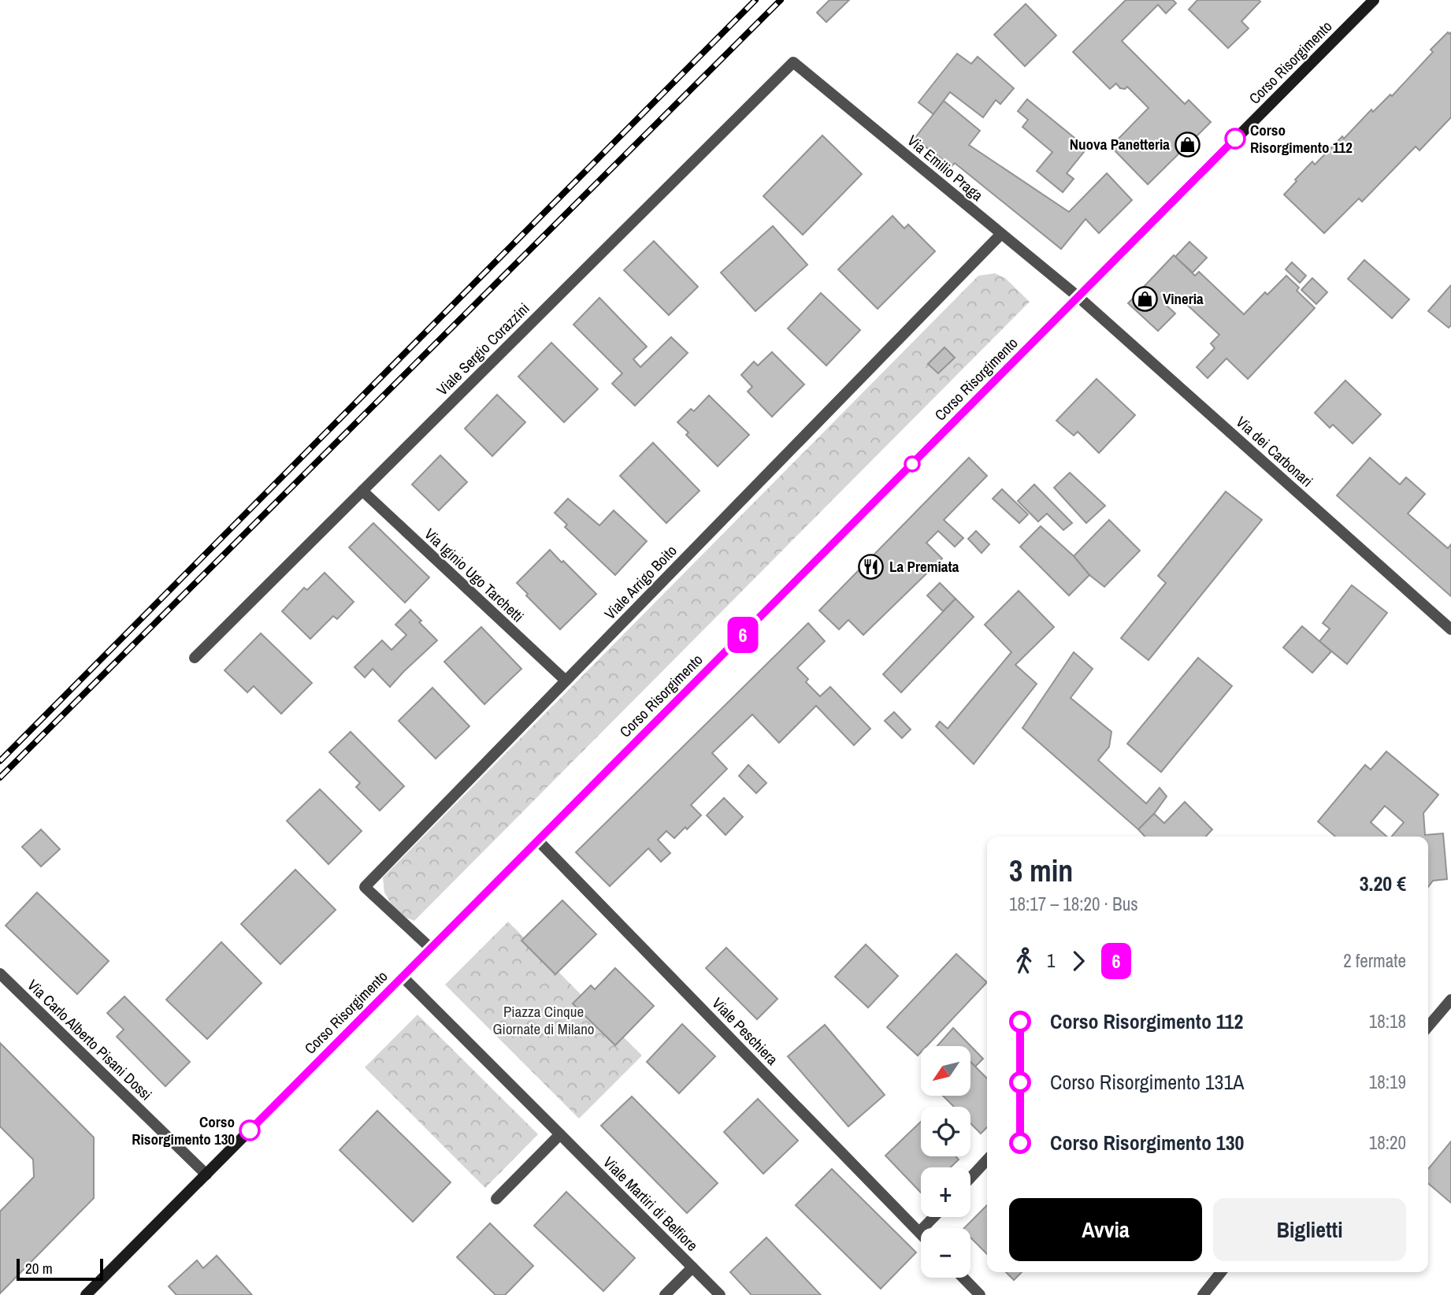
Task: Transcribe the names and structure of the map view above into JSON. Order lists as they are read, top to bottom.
{
  "streets": {
    "main road": ["Corso Risorgimento"],
    "street": [
      "Via Emilio Praga",
      "Viale Sergio Corazzini",
      "Via dei Carbonari",
      "Via Iginio Ugo Tarchetti",
      "Viale Arrigo Boito",
      "Viale Peschiera",
      "Via Carlo Alberto Pisani Dossi",
      "Viale Martiri di Belfiore"
    ]
  },
  "crossings": [
    ["Corso Risorgimento", "Via Emilio Praga"],
    ["Corso Risorgimento", "Via dei Carbonari"],
    ["Corso Risorgimento", "Viale Arrigo Boito"],
    ["Corso Risorgimento", "Viale Peschiera"],
    ["Corso Risorgimento", "Via Carlo Alberto Pisani Dossi"],
    ["Via Emilio Praga", "Viale Sergio Corazzini"],
    ["Via Emilio Praga", "Via dei Carbonari"],
    ["Via Emilio Praga", "Viale Arrigo Boito"],
    ["Viale Sergio Corazzini", "Via Iginio Ugo Tarchetti"],
    ["Via Iginio Ugo Tarchetti", "Viale Arrigo Boito"]
  ],
  "parks": ["Piazza Cinque Giornate di Milano"],
  "places": {
    "other": ["Corso Risorgimento 112", "Corso Risorgimento 130"],
    "shop": ["Nuova Panetteria", "Vineria"],
    "restaurant": ["La Premiata"]
  },
  "lines": ["bus line 6"],
  "scale_bar": "20 m",
  "north": "bottom left",
  "page": {
    "on_map": "6",
    "heading": ["3 min", "18:17 – 18:20 · Bus", "3.20 €"],
    "legs": ["1", "6", "2 fermate"],
    "list": [
      {
        "name": "Corso Risorgimento 112",
        "value": "18:18"
      },
      {
        "name": "Corso Risorgimento 131A",
        "value": "18:19"
      },
      {
        "name": "Corso Risorgimento 130",
        "value": "18:20"
      }
    ],
    "map_buttons": ["+", "−"],
    "buttons": ["Avvia", "Biglietti"],
    "scale": "20 m"
  }
}
